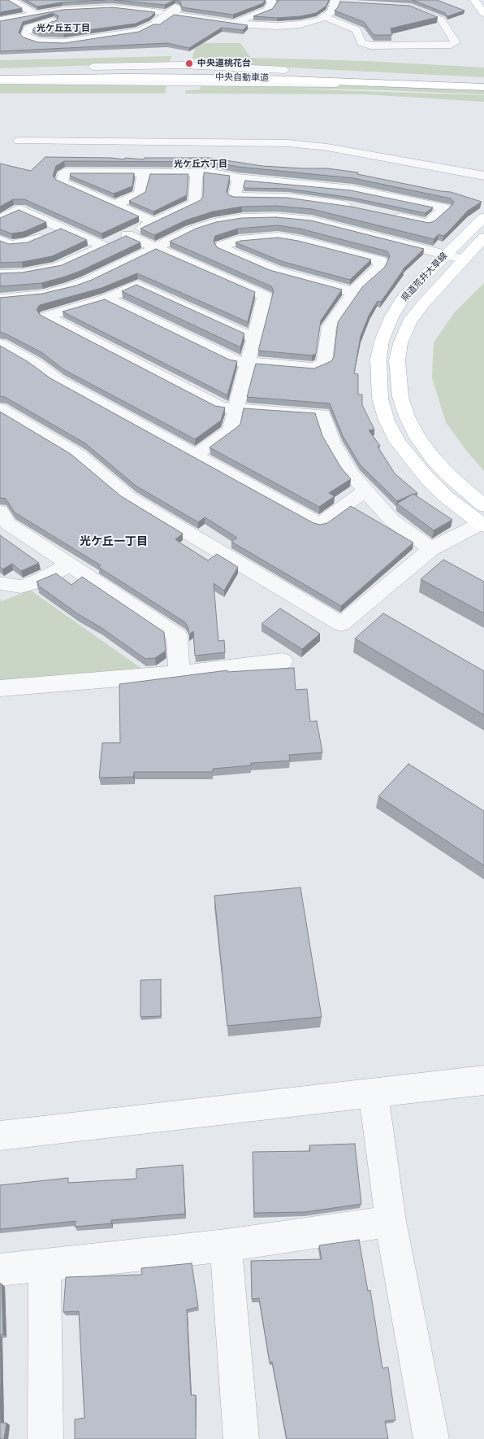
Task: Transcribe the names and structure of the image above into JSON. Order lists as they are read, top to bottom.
{
  "streets": {
    "main road": ["中央自動車道", "県道荒井大草線"]
  },
  "districts": ["光ケ丘五丁目", "光ケ丘六丁目", "光ケ丘一丁目"],
  "places": ["中央道桃花台"]
}
